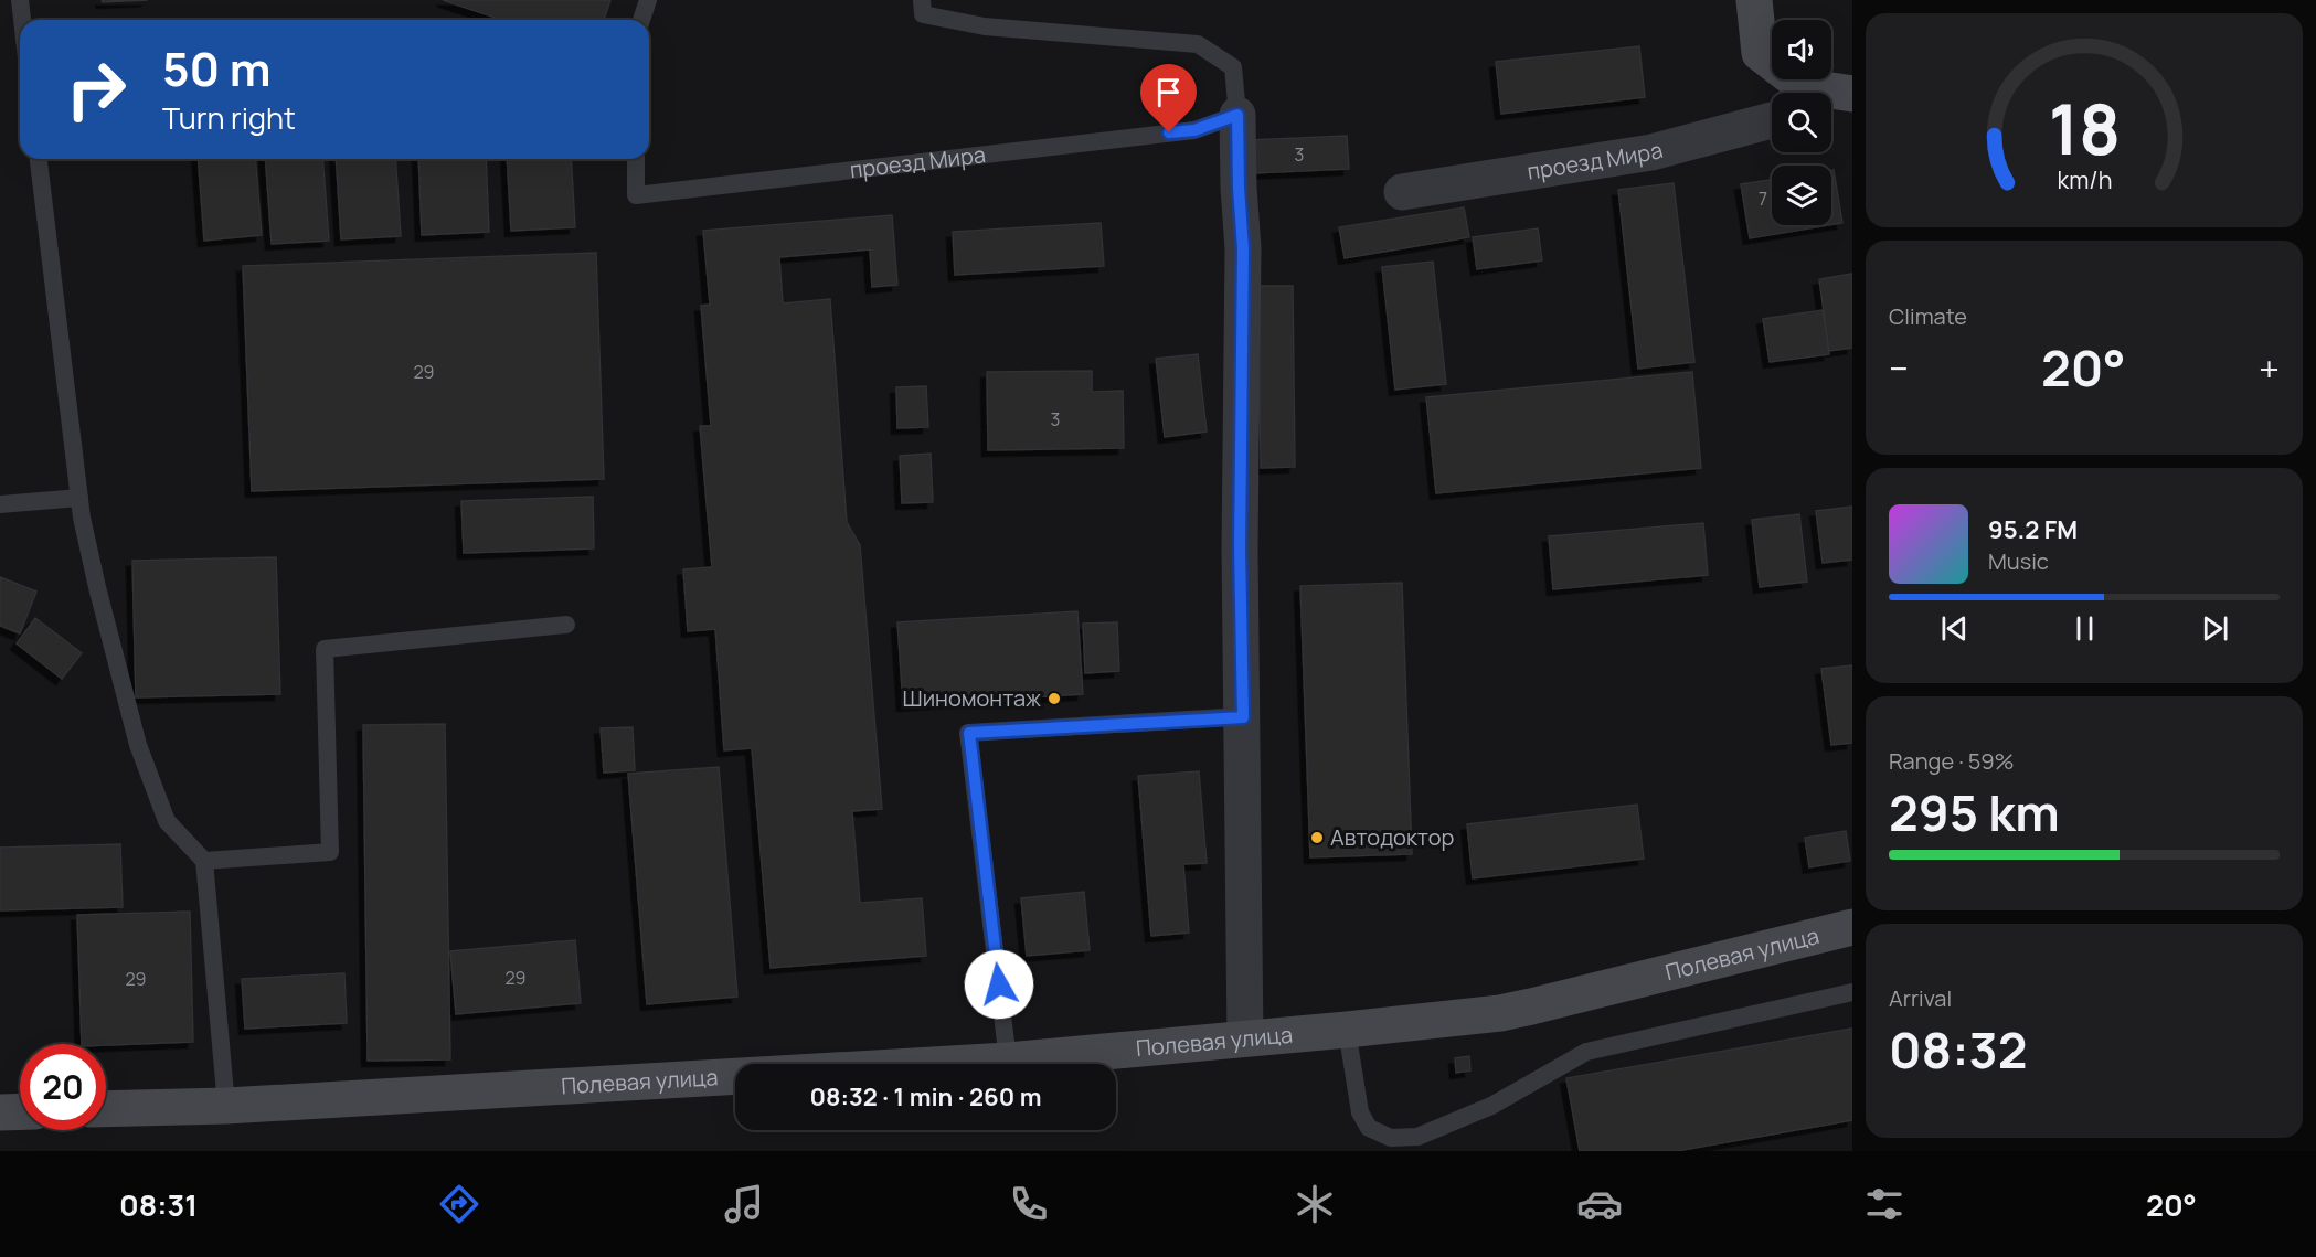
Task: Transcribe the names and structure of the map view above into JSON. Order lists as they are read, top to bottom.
{
  "streets": {
    "main road": ["Полевая улица"],
    "street": ["проезд Мира"]
  },
  "places": ["Шиномонтаж", "Автодоктор"],
  "house_numbers": [
    "3",
    "7",
    "29",
    "3",
    "29",
    "29"
  ],
  "page": {
    "turn": ["50 m", "Turn right"],
    "tile": [
      "Climate",
      ["Range · 59%", "295 km"],
      ["Arrival", "08:32"]
    ],
    "heat": ["−", "20°", "+"],
    "song": ["95.2 FM", "Music"],
    "limit": "20",
    "trip": "08:32 · 1 min · 260 m",
    "tabs": ["08:31", "20°"],
    "gauge": ["18", "km/h"]
  }
}
